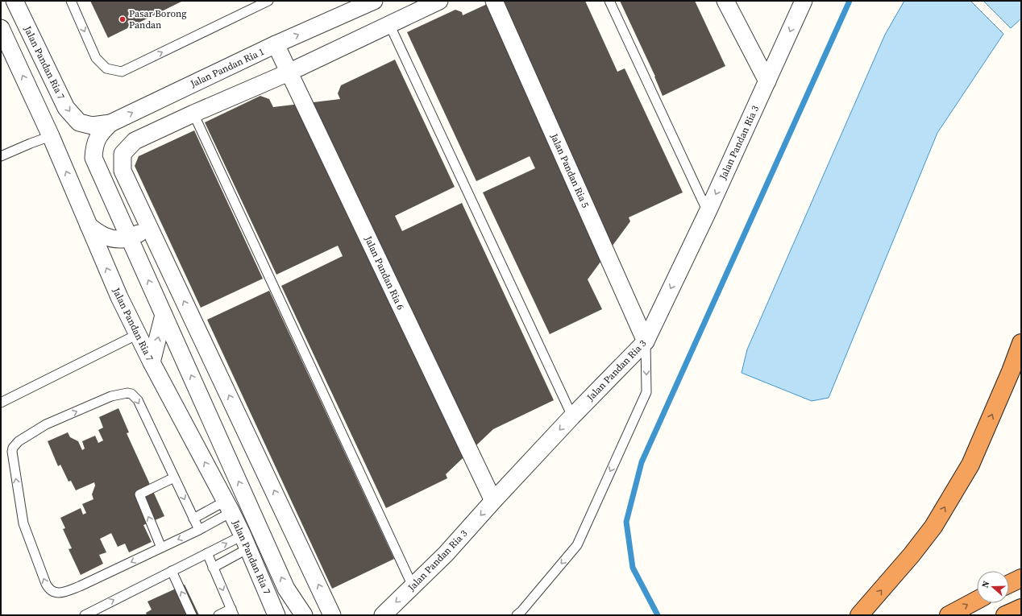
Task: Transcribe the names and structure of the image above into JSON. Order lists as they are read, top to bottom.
{
  "streets": {
    "street": [
      "Jalan Pandan Ria 7",
      "Jalan Pandan Ria 1",
      "Jalan Pandan Ria 3",
      "Jalan Pandan Ria 5",
      "Jalan Pandan Ria 6"
    ]
  },
  "crossings": [
    ["Jalan Pandan Ria 7", "Jalan Pandan Ria 1"],
    ["Jalan Pandan Ria 1", "Jalan Pandan Ria 6"],
    ["Jalan Pandan Ria 3", "Jalan Pandan Ria 5"],
    ["Jalan Pandan Ria 3", "Jalan Pandan Ria 6"]
  ],
  "one_way": ["Jalan Pandan Ria 3"],
  "places": ["Pasar Borong Pandan"],
  "north": "left"
}
